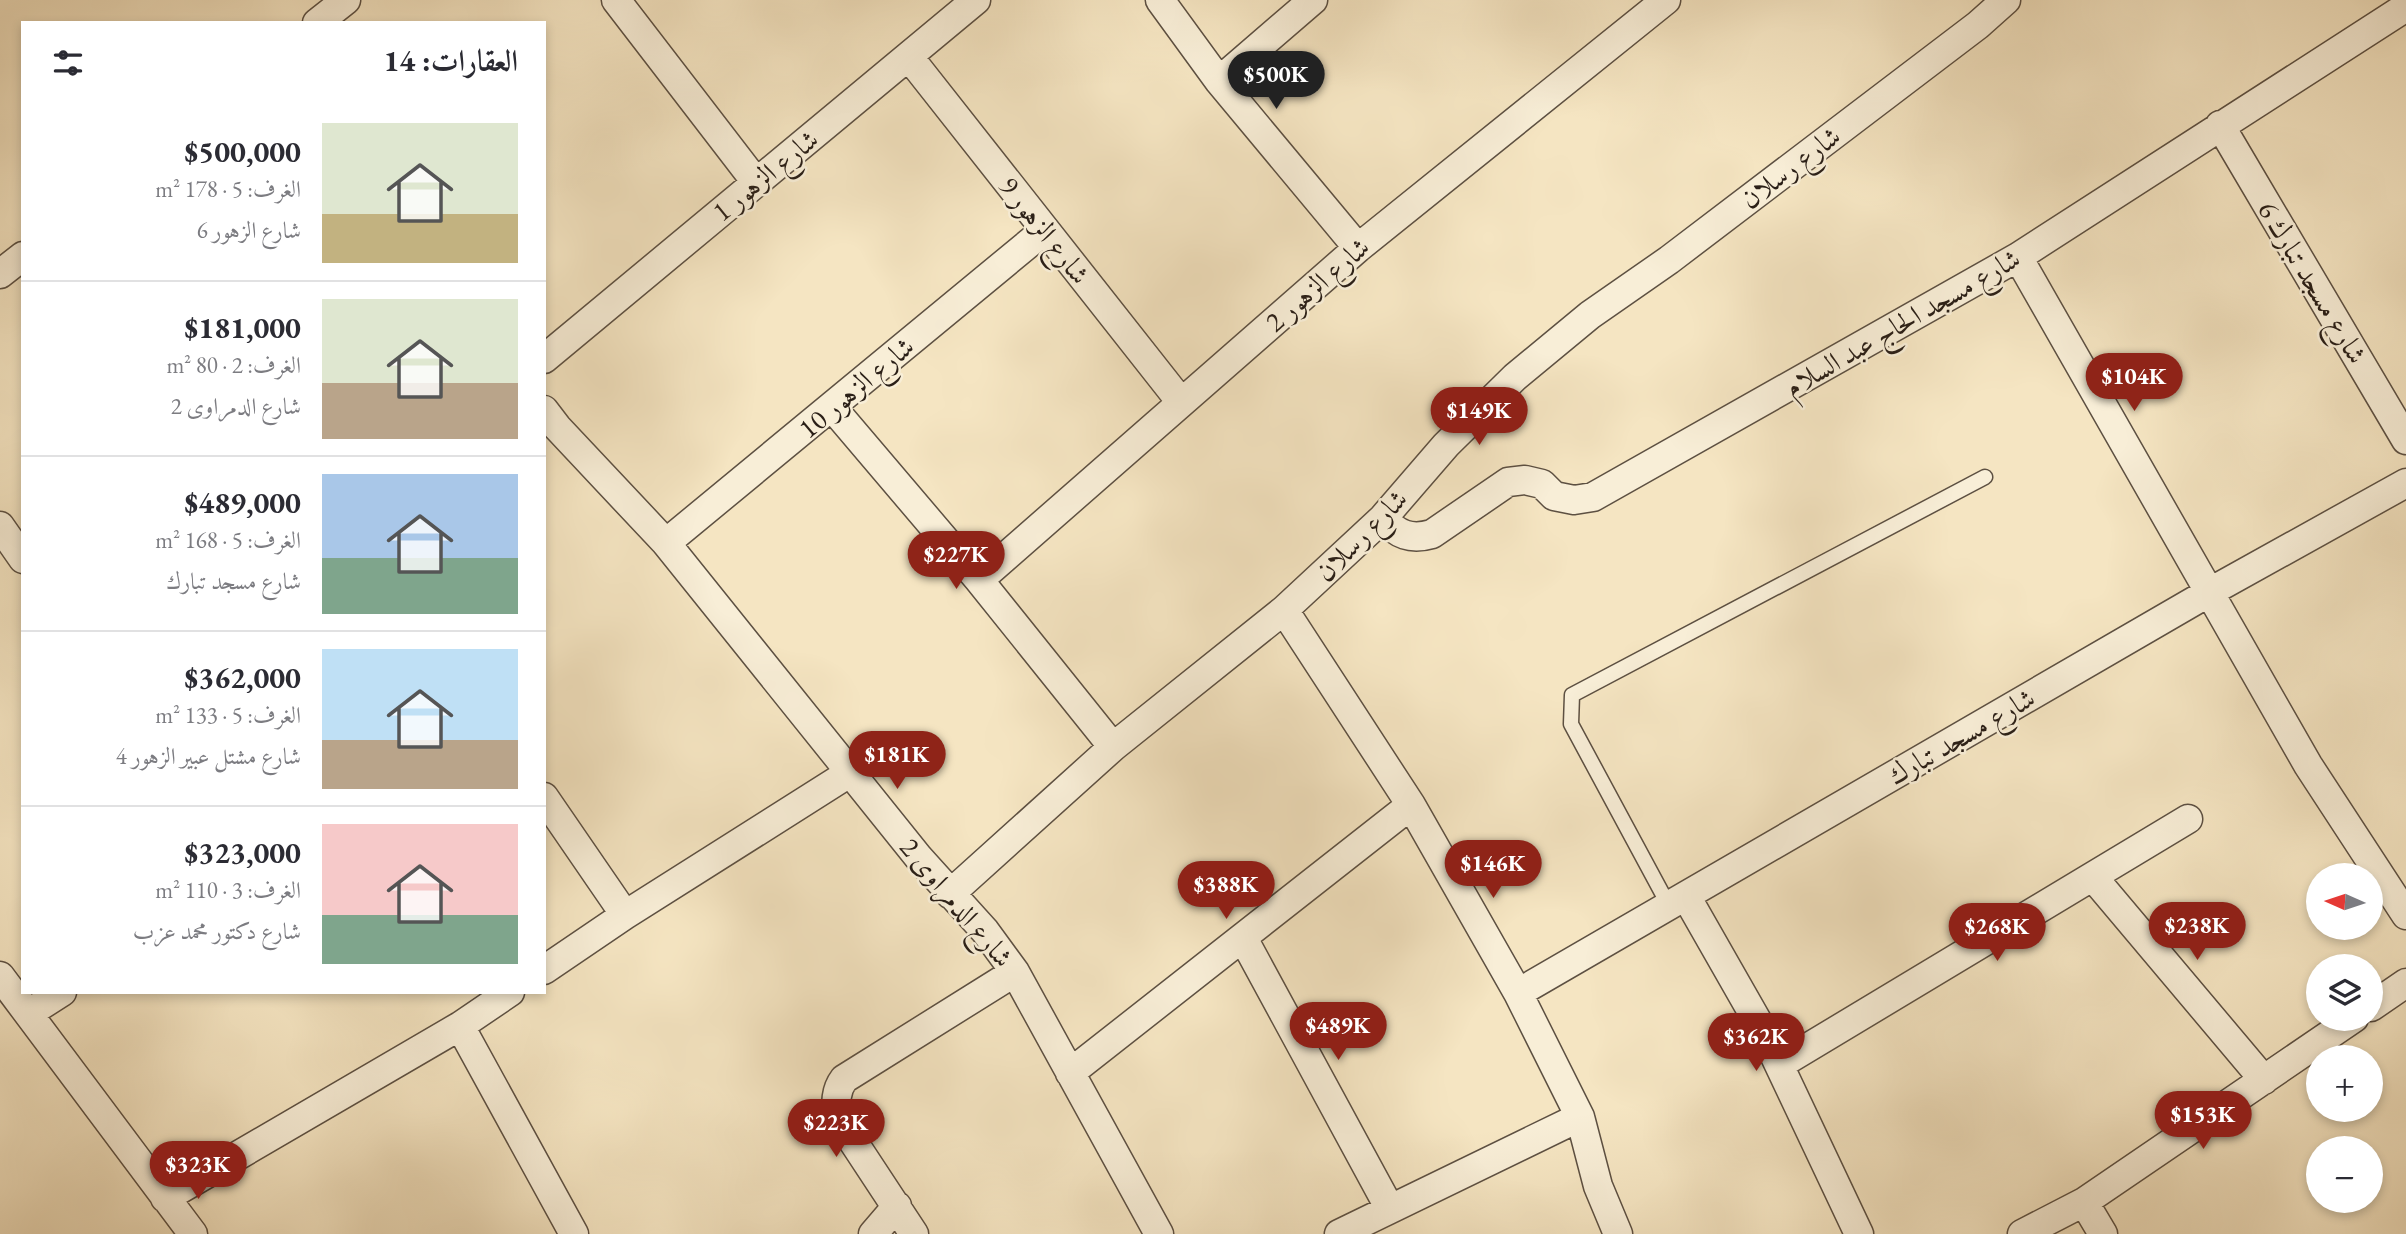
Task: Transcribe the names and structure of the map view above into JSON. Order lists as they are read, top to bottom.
{
  "streets": {
    "street": [
      "شارع رسلان",
      "شارع الزهور 1",
      "شارع الزهور 9",
      "شارع مسجد تبارك 6",
      "شارع الزهور 2",
      "شارع مسجد الحاج عبد السلام",
      "شارع الزهور 10",
      "شارع مسجد تبارك",
      "شارع الدمراوى 2"
    ]
  },
  "crossings": [
    ["شارع رسلان", "شارع مسجد الحاج عبد السلام"],
    ["شارع رسلان", "شارع الدمراوى 2"],
    ["شارع الزهور 1", "شارع الزهور 9"],
    ["شارع الزهور 9", "شارع الزهور 2"],
    ["شارع الزهور 9", "شارع الزهور 10"],
    ["شارع مسجد تبارك 6", "شارع مسجد الحاج عبد السلام"],
    ["شارع الزهور 10", "شارع الدمراوى 2"]
  ],
  "north": "left",
  "page": {
    "heading": "العقارات: 14",
    "price": [
      "$500K",
      "$104K",
      "$149K",
      "$227K",
      "$181K",
      "$146K",
      "$388K",
      "$238K",
      "$268K",
      "$489K",
      "$362K",
      "$153K",
      "$223K",
      "$323K"
    ],
    "list": [
      {
        "name": "$500,000",
        "note": "الغرف: 5 · 178 m² · شارع الزهور 6"
      },
      {
        "name": "$181,000",
        "note": "الغرف: 2 · 80 m² · شارع الدمراوى 2"
      },
      {
        "name": "$489,000",
        "note": "الغرف: 5 · 168 m² · شارع مسجد تبارك"
      },
      {
        "name": "$362,000",
        "note": "الغرف: 5 · 133 m² · شارع مشتل عبير الزهور 4"
      },
      {
        "name": "$323,000",
        "note": "الغرف: 3 · 110 m² · شارع دكتور محمد عزب"
      }
    ],
    "map_buttons": ["+", "−"]
  }
}
